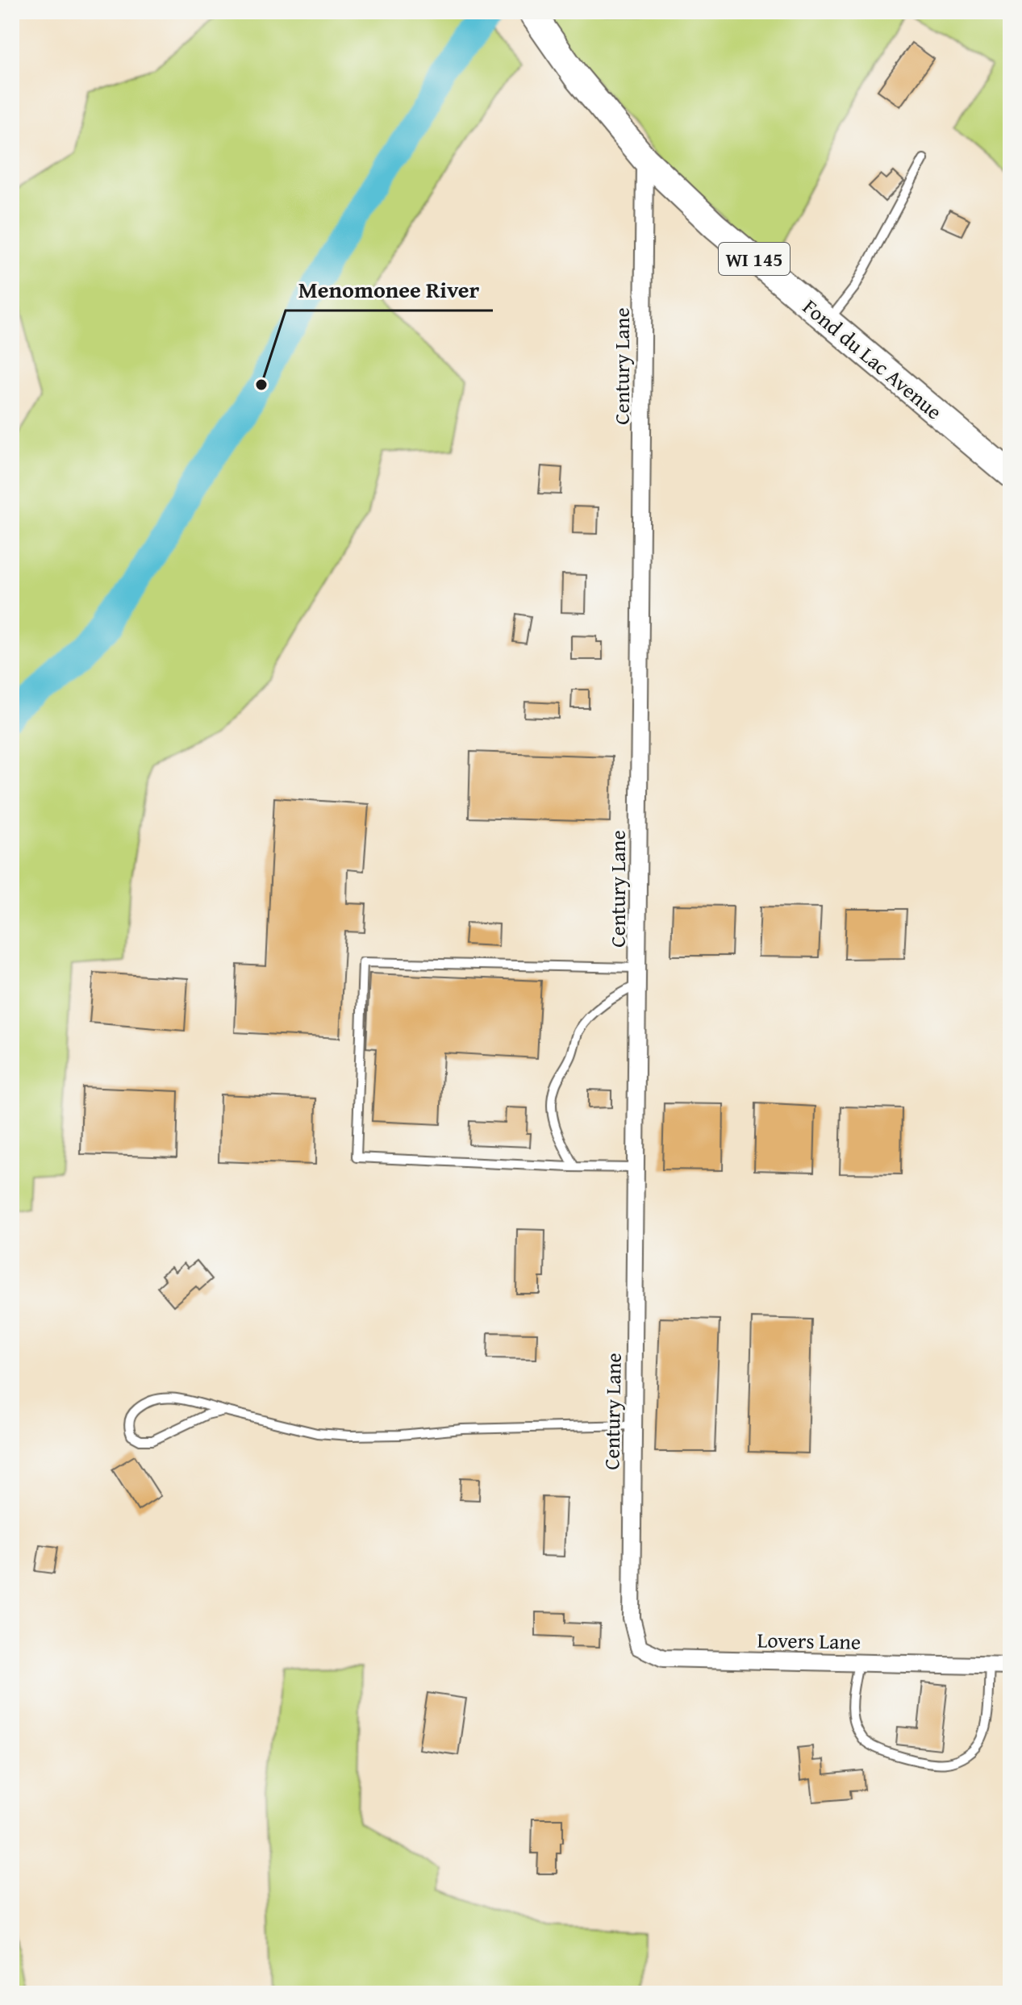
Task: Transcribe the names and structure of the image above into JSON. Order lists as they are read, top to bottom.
{
  "streets": {
    "main road": ["WI 145", "Fond du Lac Avenue"],
    "street": ["Century Lane", "Lovers Lane"]
  },
  "crossings": [
    ["Fond du Lac Avenue", "Century Lane"],
    ["Century Lane", "Lovers Lane"]
  ],
  "places": ["Menomonee River"]
}
